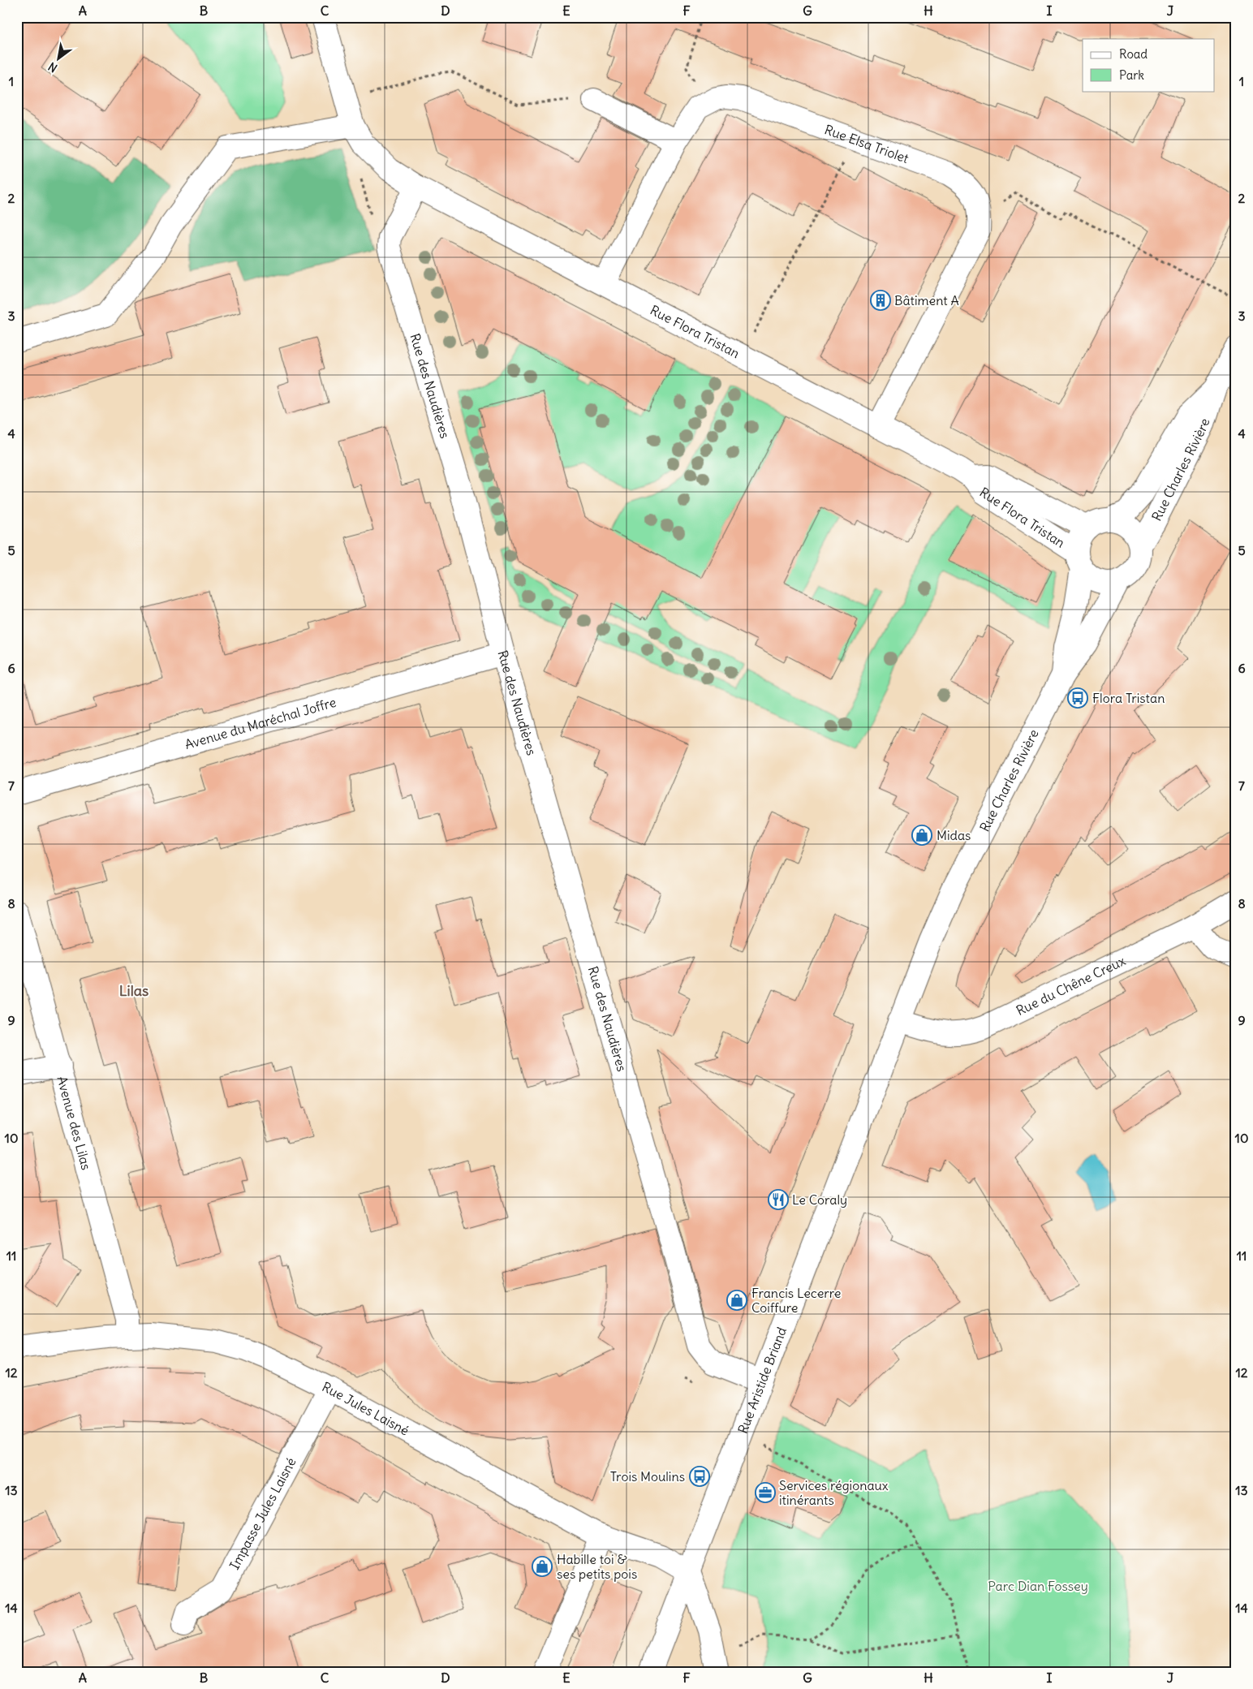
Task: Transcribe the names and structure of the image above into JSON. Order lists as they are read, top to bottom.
{
  "streets": {
    "street": [
      "Rue Elsa Triolet",
      "Rue Flora Tristan",
      "Rue des Naudières",
      "Rue Charles Rivière",
      "Avenue du Maréchal Joffre",
      "Rue du Chêne Creux",
      "Avenue des Lilas",
      "Rue Aristide Briand",
      "Rue Jules Laisné",
      "Impasse Jules Laisné"
    ]
  },
  "crossings": [
    ["Rue Elsa Triolet", "Rue Flora Tristan"],
    ["Rue Flora Tristan", "Rue Charles Rivière"],
    ["Rue des Naudières", "Avenue du Maréchal Joffre"],
    ["Rue des Naudières", "Rue Aristide Briand"],
    ["Rue Charles Rivière", "Rue du Chêne Creux"],
    ["Rue Charles Rivière", "Rue Aristide Briand"],
    ["Rue du Chêne Creux", "Rue Aristide Briand"],
    ["Avenue des Lilas", "Rue Jules Laisné"],
    ["Rue Aristide Briand", "Rue Jules Laisné"],
    ["Rue Jules Laisné", "Impasse Jules Laisné"]
  ],
  "districts": ["Lilas"],
  "parks": ["Parc Dian Fossey"],
  "places": {
    "building": ["Bâtiment A"],
    "bus stop": ["Flora Tristan", "Trois Moulins"],
    "shop": ["Midas", "Francis Lecerre Coiffure", "Habille toi & ses petits pois"],
    "restaurant": ["Le Coraly"],
    "office": ["Services régionaux itinérants"]
  },
  "legend": ["Road", "Park"],
  "north": "bottom left",
  "grid": {
    "columns": [
      "A",
      "B",
      "C",
      "D",
      "E",
      "F",
      "G",
      "H",
      "I",
      "J"
    ],
    "rows": [
      "1",
      "2",
      "3",
      "4",
      "5",
      "6",
      "7",
      "8",
      "9",
      "10",
      "11",
      "12",
      "13",
      "14"
    ]
  }
}
